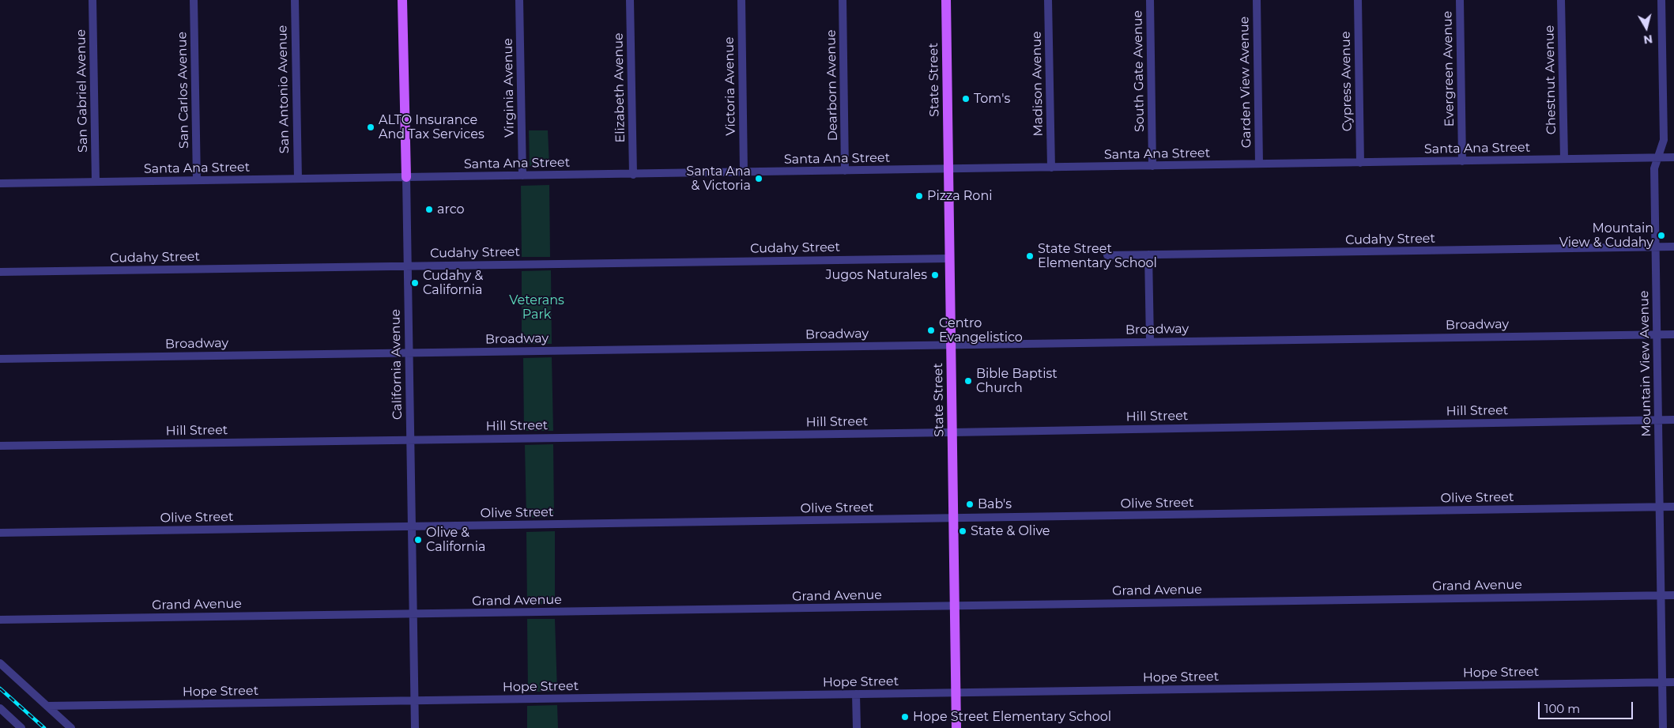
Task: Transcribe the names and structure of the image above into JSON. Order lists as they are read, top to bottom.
{
  "streets": {
    "main road": ["State Street", "California Avenue"],
    "street": [
      "Evergreen Avenue",
      "South Gate Avenue",
      "Chestnut Avenue",
      "Cypress Avenue",
      "Garden View Avenue",
      "Madison Avenue",
      "Dearborn Avenue",
      "Victoria Avenue",
      "Virginia Avenue",
      "Elizabeth Avenue",
      "San Antonio Avenue",
      "San Carlos Avenue",
      "San Gabriel Avenue",
      "Santa Ana Street",
      "Cudahy Street",
      "Broadway",
      "Mountain View Avenue",
      "Hill Street",
      "Olive Street",
      "Grand Avenue",
      "Hope Street"
    ]
  },
  "crossings": [
    ["Evergreen Avenue", "Santa Ana Street"],
    ["South Gate Avenue", "Santa Ana Street"],
    ["State Street", "Santa Ana Street"],
    ["State Street", "Cudahy Street"],
    ["State Street", "Broadway"],
    ["State Street", "Hill Street"],
    ["State Street", "Olive Street"],
    ["State Street", "Grand Avenue"],
    ["State Street", "Hope Street"],
    ["Chestnut Avenue", "Santa Ana Street"],
    ["Cypress Avenue", "Santa Ana Street"],
    ["Garden View Avenue", "Santa Ana Street"],
    ["Madison Avenue", "Santa Ana Street"],
    ["Dearborn Avenue", "Santa Ana Street"],
    ["Victoria Avenue", "Santa Ana Street"],
    ["Virginia Avenue", "Santa Ana Street"],
    ["Elizabeth Avenue", "Santa Ana Street"],
    ["San Antonio Avenue", "Santa Ana Street"],
    ["San Carlos Avenue", "Santa Ana Street"],
    ["San Gabriel Avenue", "Santa Ana Street"],
    ["Santa Ana Street", "Mountain View Avenue"],
    ["Santa Ana Street", "California Avenue"],
    ["Cudahy Street", "Mountain View Avenue"],
    ["Cudahy Street", "California Avenue"],
    ["Broadway", "Mountain View Avenue"],
    ["Broadway", "California Avenue"],
    ["Mountain View Avenue", "Hill Street"],
    ["Mountain View Avenue", "Olive Street"],
    ["Mountain View Avenue", "Grand Avenue"],
    ["Mountain View Avenue", "Hope Street"],
    ["California Avenue", "Hill Street"],
    ["California Avenue", "Olive Street"],
    ["California Avenue", "Grand Avenue"],
    ["California Avenue", "Hope Street"]
  ],
  "parks": ["Veterans Park"],
  "places": [
    "Tom's",
    "ALTO Insurance And Tax Services",
    "Santa Ana & Victoria",
    "Pizza Roni",
    "arco",
    "Mountain View & Cudahy",
    "State Street Elementary School",
    "Jugos Naturales",
    "Cudahy & California",
    "Centro Evangelistico",
    "Bible Baptist Church",
    "Bab's",
    "State & Olive",
    "Olive & California",
    "Hope Street Elementary School"
  ],
  "scale_bar": "100 m",
  "north": "bottom"
}
